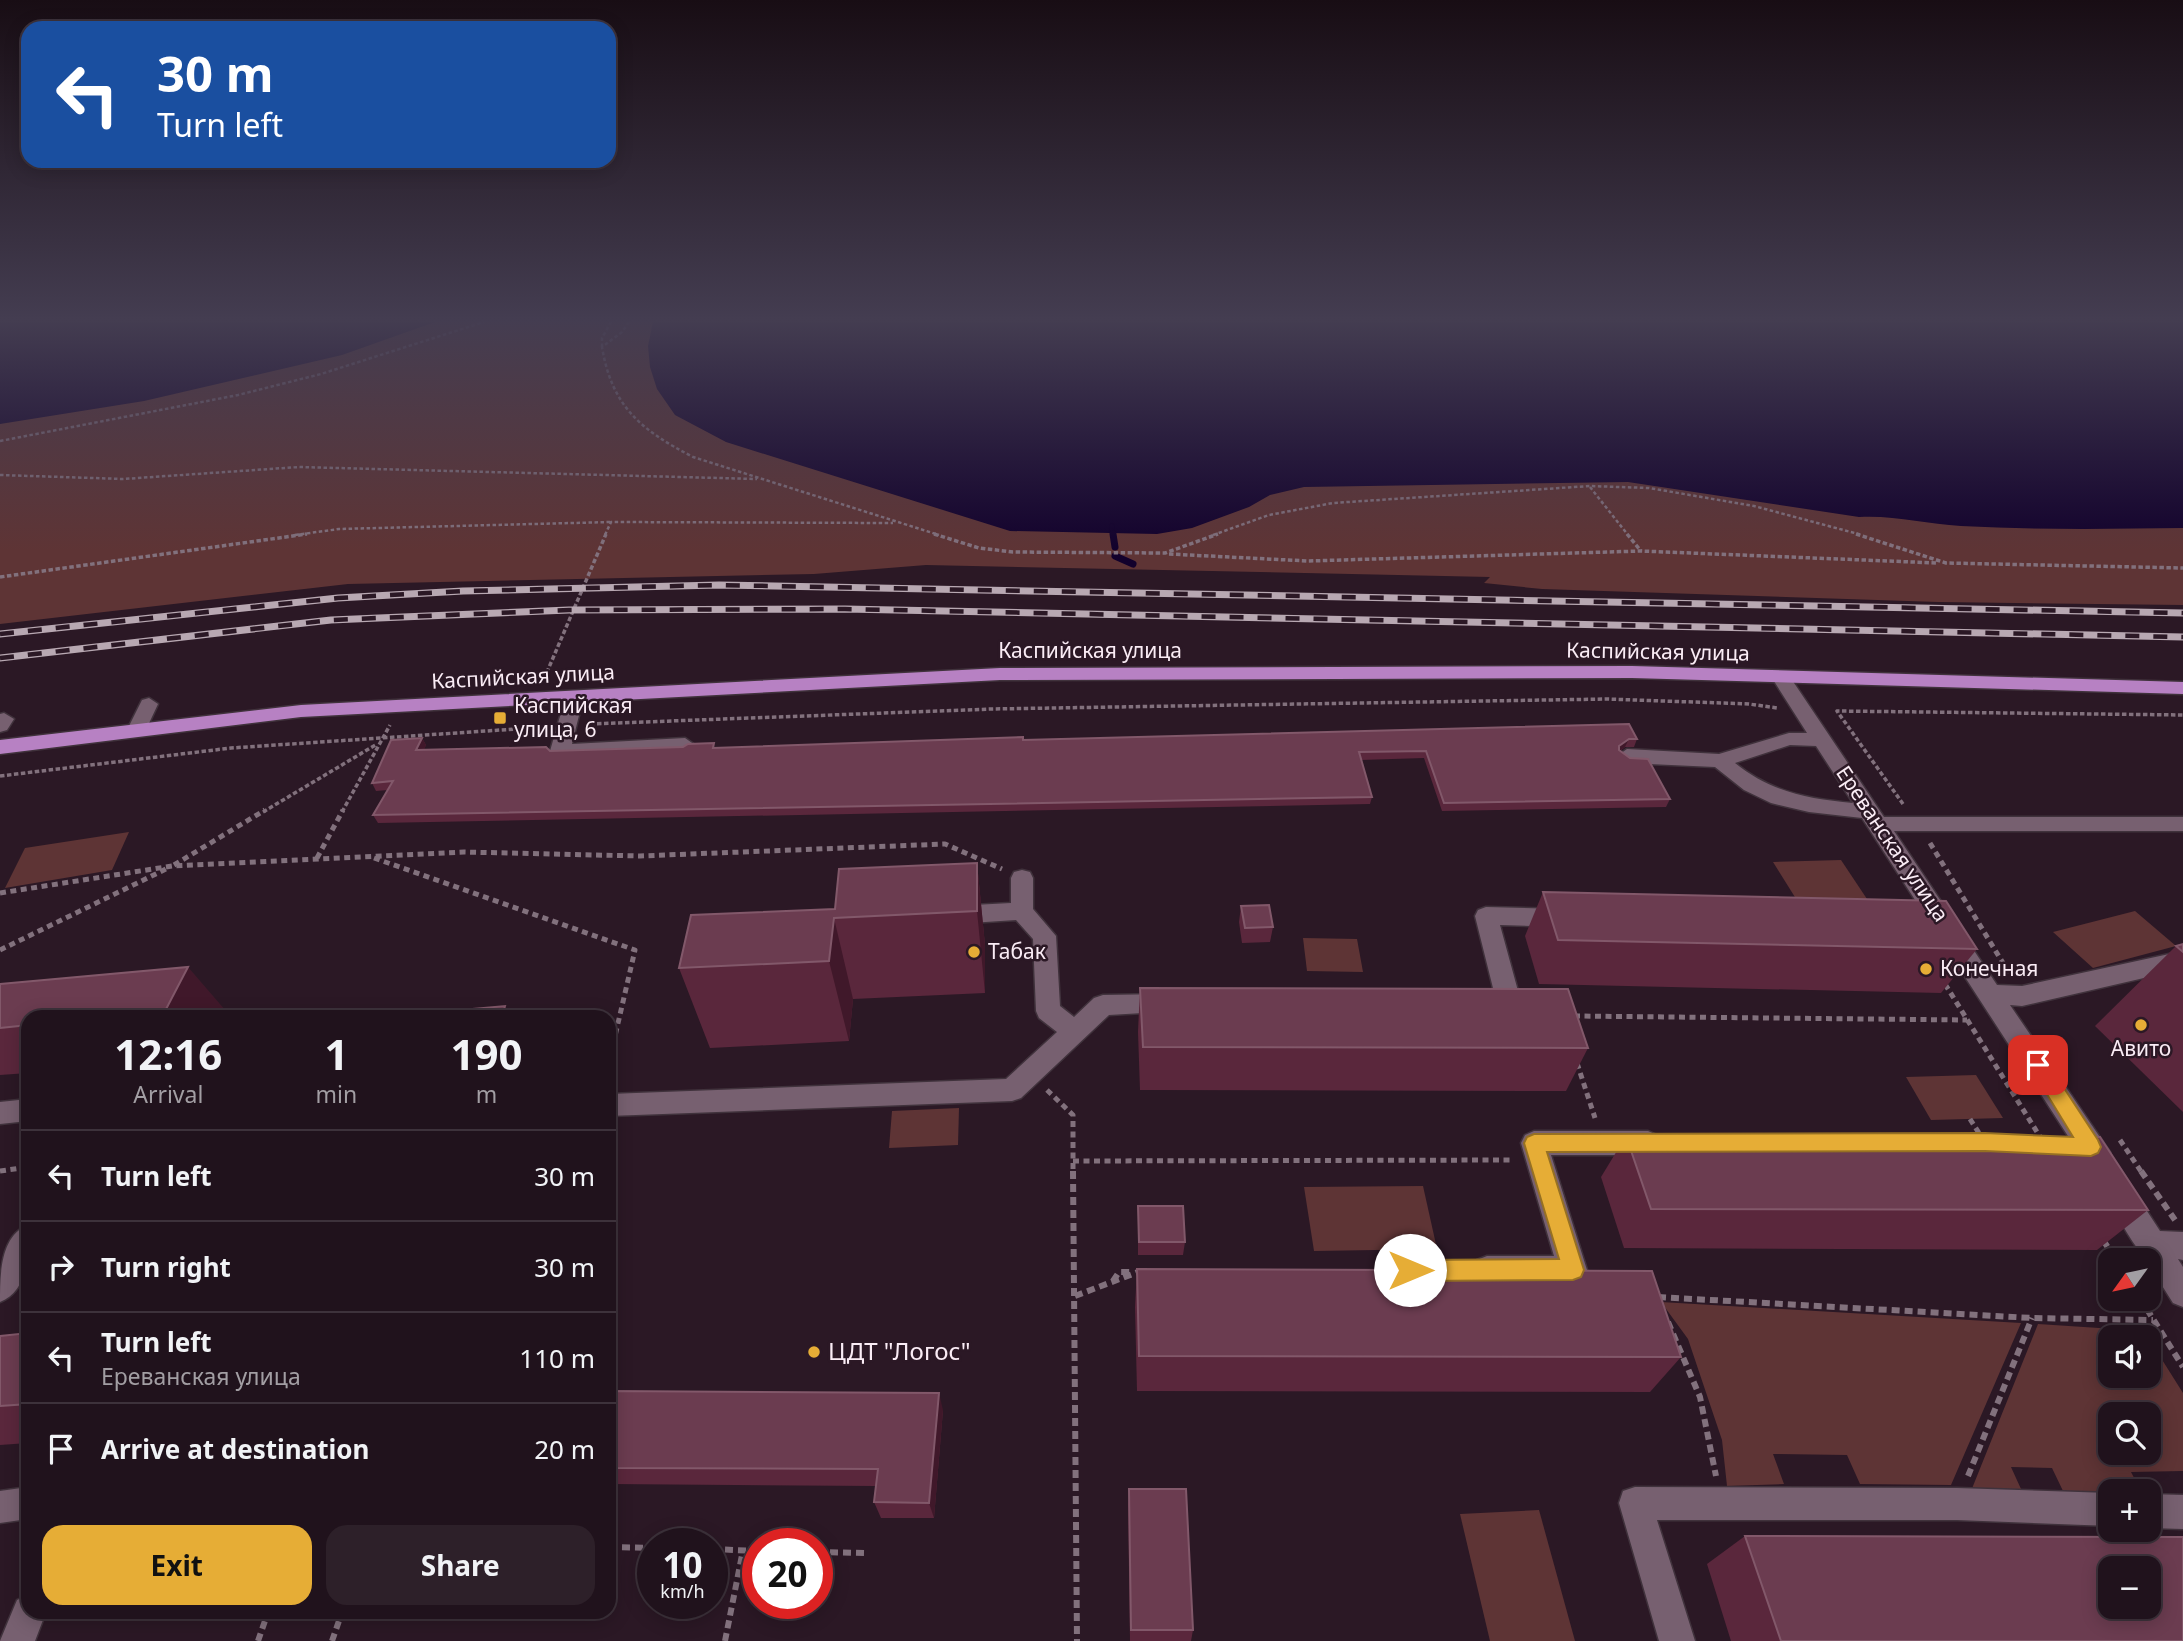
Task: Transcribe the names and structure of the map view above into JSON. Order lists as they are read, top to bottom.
{
  "streets": {
    "main road": ["Каспийская улица"],
    "street": ["Ереванская улица"]
  },
  "crossings": [
    ["Каспийская улица", "Ереванская улица"]
  ],
  "places": {
    "transit": ["Каспийская улица, 6"],
    "other": [
      "Табак",
      "Конечная",
      "Авито",
      "ЦДТ \"Логос\""
    ]
  },
  "north": "bottom left",
  "page": {
    "turn": ["30 m", "Turn left"],
    "eta": [
      "12:16",
      "Arrival",
      "1",
      "min",
      "190",
      "m"
    ],
    "list": [
      {
        "name": "Turn left",
        "value": "30 m"
      },
      {
        "name": "Turn right",
        "value": "30 m"
      },
      {
        "name": "Turn left",
        "note": "Ереванская улица",
        "value": "110 m"
      },
      {
        "name": "Arrive at destination",
        "value": "20 m"
      }
    ],
    "map_buttons": ["+", "−"],
    "buttons": ["Exit", "Share"],
    "speed": "10 km/h",
    "limit": "20"
  }
}
